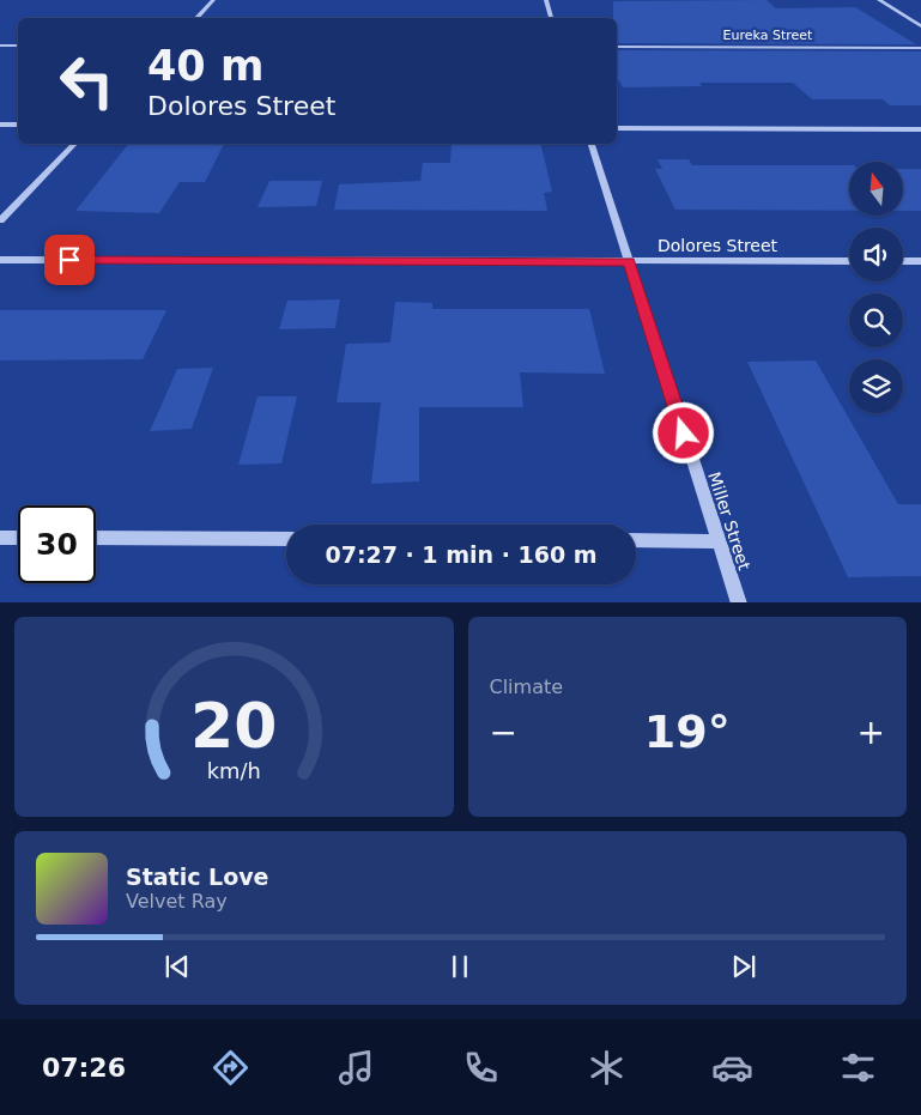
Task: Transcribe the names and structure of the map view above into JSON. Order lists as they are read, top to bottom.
{
  "streets": {
    "street": ["Eureka Street", "Dolores Street", "Miller Street"]
  },
  "crossings": [
    ["Dolores Street", "Miller Street"]
  ],
  "north": "top",
  "page": {
    "turn": ["40 m", "Dolores Street"],
    "limit": "30",
    "trip": "07:27 · 1 min · 160 m",
    "tile": "Climate",
    "heat": ["−", "19°", "+"],
    "song": ["Static Love", "Velvet Ray"],
    "tabs": "07:26",
    "gauge": ["20", "km/h"]
  }
}
